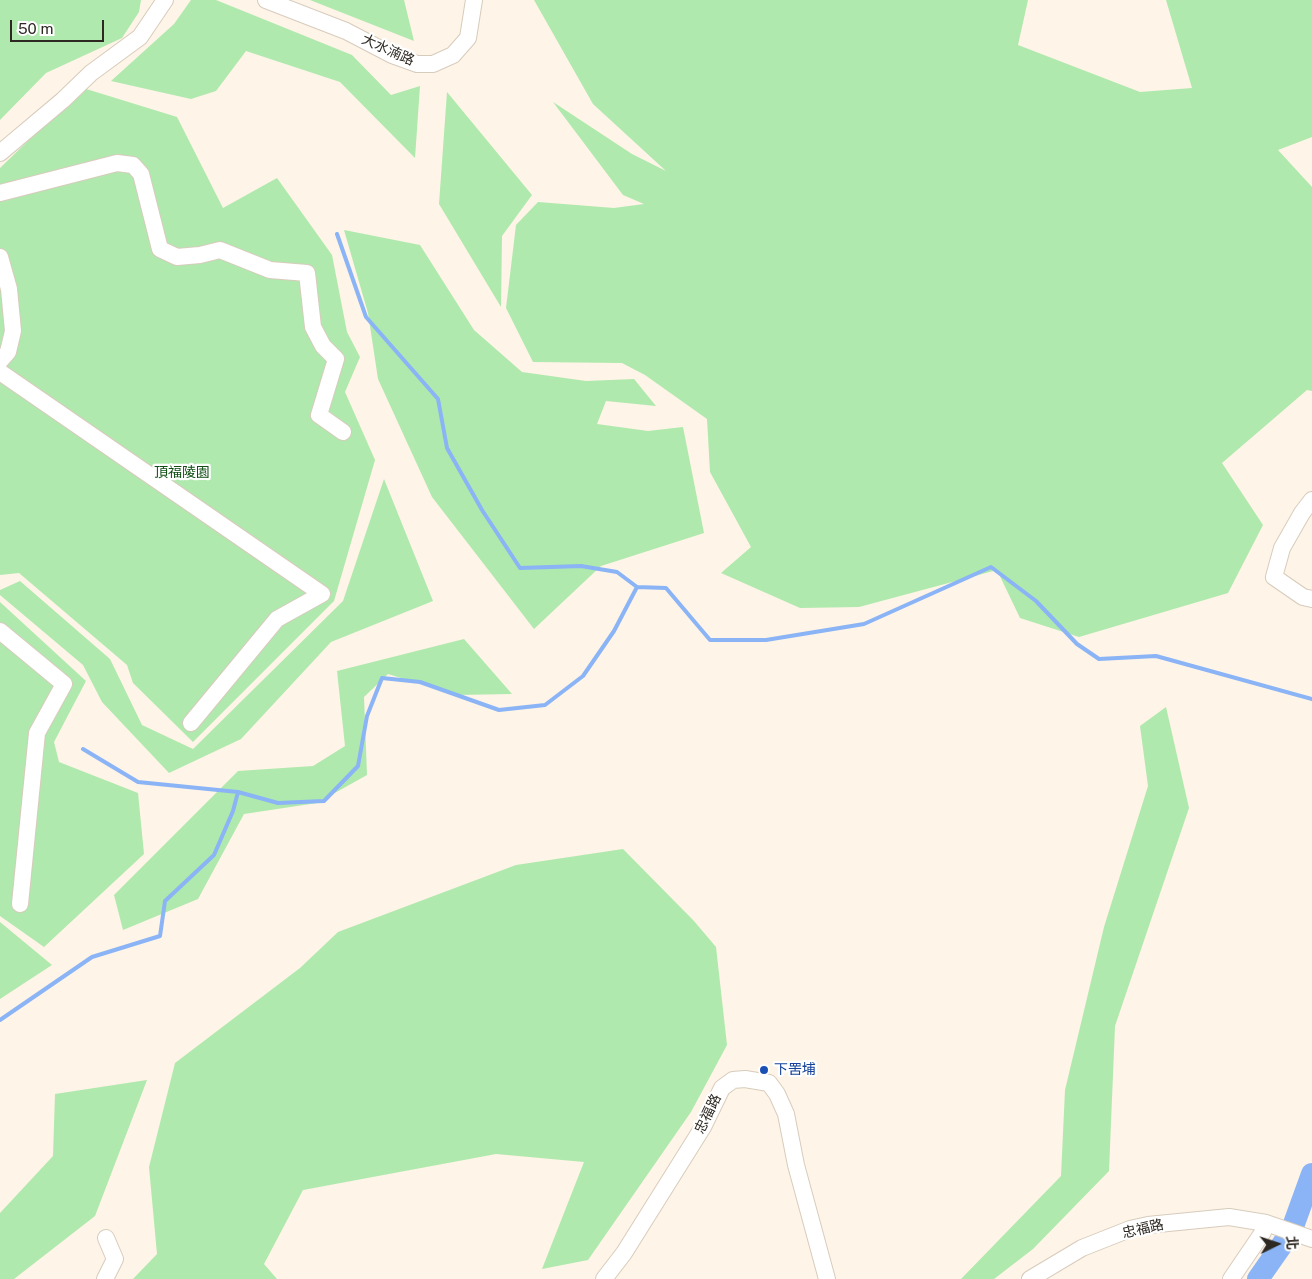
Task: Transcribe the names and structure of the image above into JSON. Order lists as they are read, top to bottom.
{
  "streets": {
    "street": ["大水湳路", "忠福路"]
  },
  "parks": ["頂福陵園"],
  "places": ["下罟埔"],
  "scale_bar": "50 m",
  "north": "right"
}
